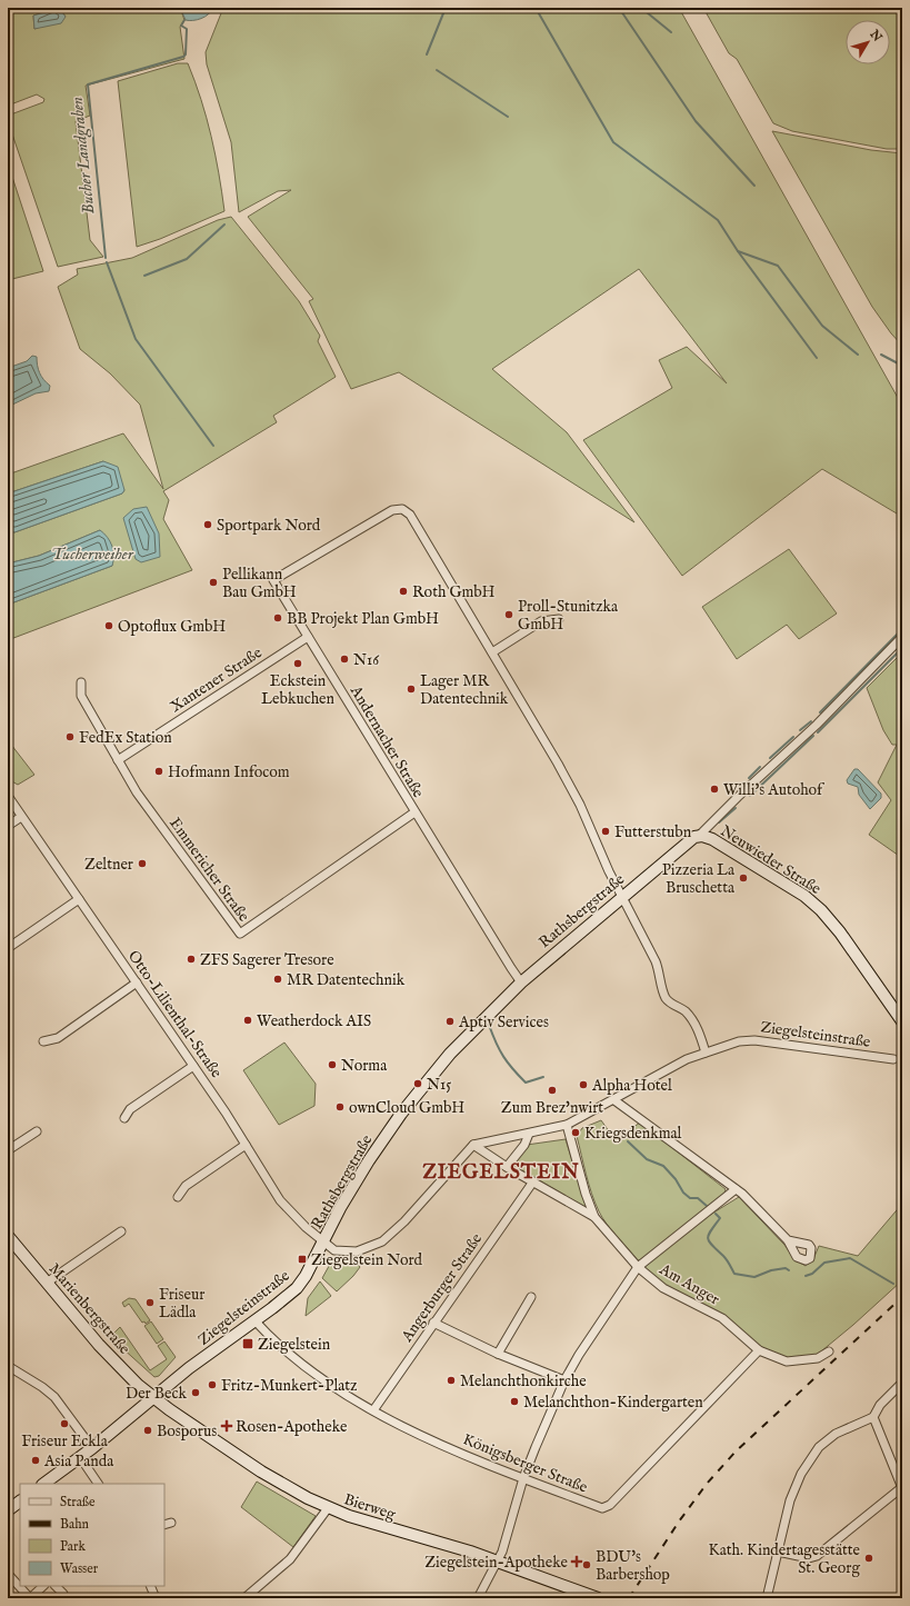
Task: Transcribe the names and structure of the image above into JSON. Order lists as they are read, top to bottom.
{
  "streets": {
    "street": [
      "Xantener Straße",
      "Andernacher Straße",
      "Neuwieder Straße",
      "Emmericher Straße",
      "Rathsbergstraße",
      "Otto-Lilienthal-Straße",
      "Ziegelsteinstraße",
      "Am Anger",
      "Angerburger Straße",
      "Marienbergstraße",
      "Königsberger Straße",
      "Bierweg"
    ]
  },
  "crossings": [
    ["Xantener Straße", "Andernacher Straße"],
    ["Xantener Straße", "Emmericher Straße"],
    ["Andernacher Straße", "Emmericher Straße"],
    ["Andernacher Straße", "Rathsbergstraße"],
    ["Andernacher Straße", "Ziegelsteinstraße"],
    ["Neuwieder Straße", "Rathsbergstraße"],
    ["Rathsbergstraße", "Otto-Lilienthal-Straße"],
    ["Rathsbergstraße", "Ziegelsteinstraße"],
    ["Otto-Lilienthal-Straße", "Ziegelsteinstraße"],
    ["Ziegelsteinstraße", "Am Anger"],
    ["Ziegelsteinstraße", "Marienbergstraße"],
    ["Ziegelsteinstraße", "Königsberger Straße"],
    ["Ziegelsteinstraße", "Bierweg"],
    ["Am Anger", "Angerburger Straße"],
    ["Am Anger", "Königsberger Straße"],
    ["Angerburger Straße", "Königsberger Straße"],
    ["Marienbergstraße", "Bierweg"]
  ],
  "districts": ["ZIEGELSTEIN"],
  "water": ["Bucher Landgraben", "Tucherweiher"],
  "places": {
    "other": [
      "Sportpark Nord",
      "Pellikann Bau GmbH",
      "Roth GmbH",
      "Proll-Stunitzka GmbH",
      "BB Projekt Plan GmbH",
      "Optoflux GmbH",
      "N16",
      "Eckstein Lebkuchen",
      "Lager MR Datentechnik",
      "FedEx Station",
      "Hofmann Infocom",
      "Willi's Autohof",
      "Futterstubn",
      "Zeltner",
      "Pizzeria La Bruschetta",
      "ZFS Sagerer Tresore",
      "MR Datentechnik",
      "Weatherdock AIS",
      "Aptiv Services",
      "Norma",
      "N15",
      "Alpha Hotel",
      "Zum Brez'nwirt",
      "ownCloud GmbH",
      "Kriegsdenkmal",
      "Friseur Lädla",
      "Melanchthonkirche",
      "Fritz-Munkert-Platz",
      "Der Beck",
      "Melanchthon-Kindergarten",
      "Friseur Eckla",
      "Bosporus",
      "Asia Panda",
      "Kath. Kindertagesstätte St. Georg",
      "BDU's Barbershop"
    ],
    "transit": ["Ziegelstein Nord", "Ziegelstein"],
    "health": ["Rosen-Apotheke", "Ziegelstein-Apotheke"]
  },
  "legend": [
    "Straße",
    "Bahn",
    "Park",
    "Wasser"
  ],
  "north": "top right"
}
